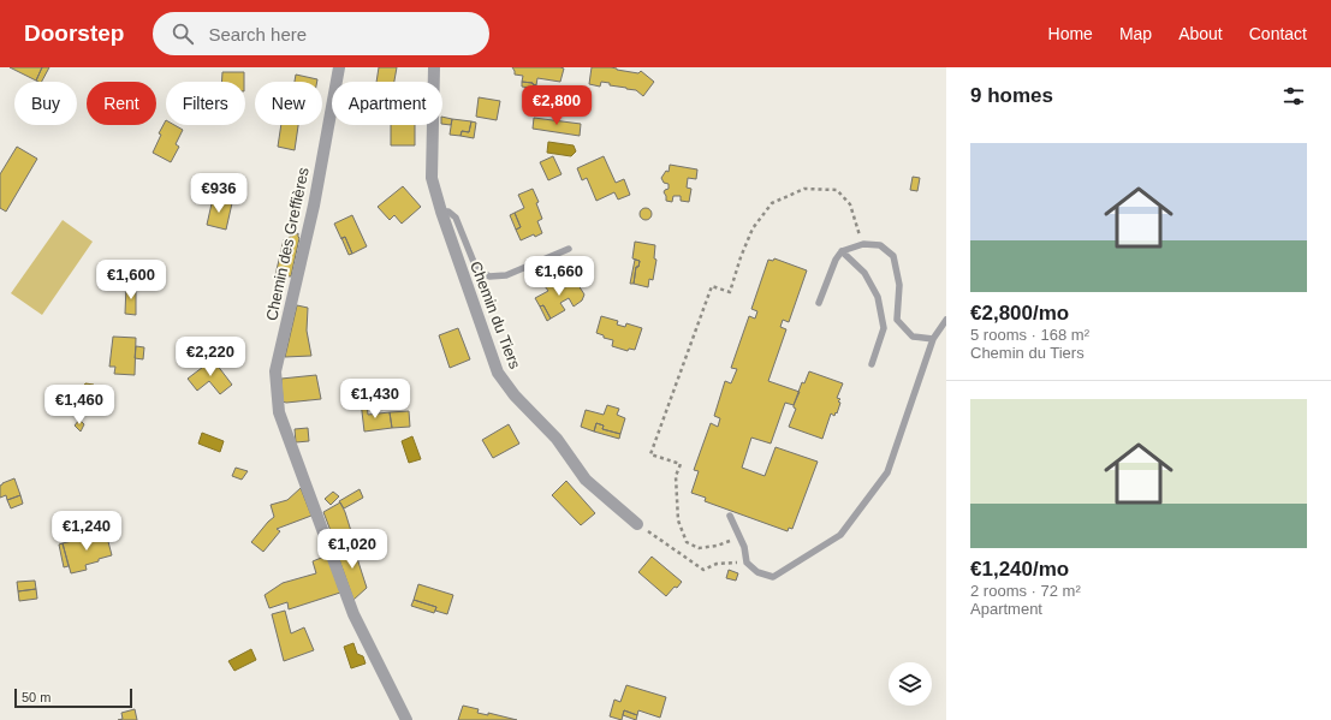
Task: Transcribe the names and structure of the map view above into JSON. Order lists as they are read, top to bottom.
{
  "streets": {
    "street": ["Chemin des Greffières", "Chemin du Tiers"]
  },
  "scale_bar": "50 m",
  "page": {
    "header": "Doorstep",
    "search": "Search here",
    "nav": [
      "Home",
      "Map",
      "About",
      "Contact"
    ],
    "heading": "9 homes",
    "chip": [
      "Buy",
      "Rent",
      "Filters",
      "New",
      "Apartment"
    ],
    "price": [
      "€2,800",
      "€936",
      "€1,660",
      "€1,600",
      "€2,220",
      "€1,430",
      "€1,460",
      "€1,240",
      "€1,020"
    ],
    "list": [
      {
        "name": "€2,800/mo",
        "note": "5 rooms · 168 m² · Chemin du Tiers"
      },
      {
        "name": "€1,240/mo",
        "note": "2 rooms · 72 m² · Apartment"
      }
    ],
    "scale": "50 m"
  }
}
